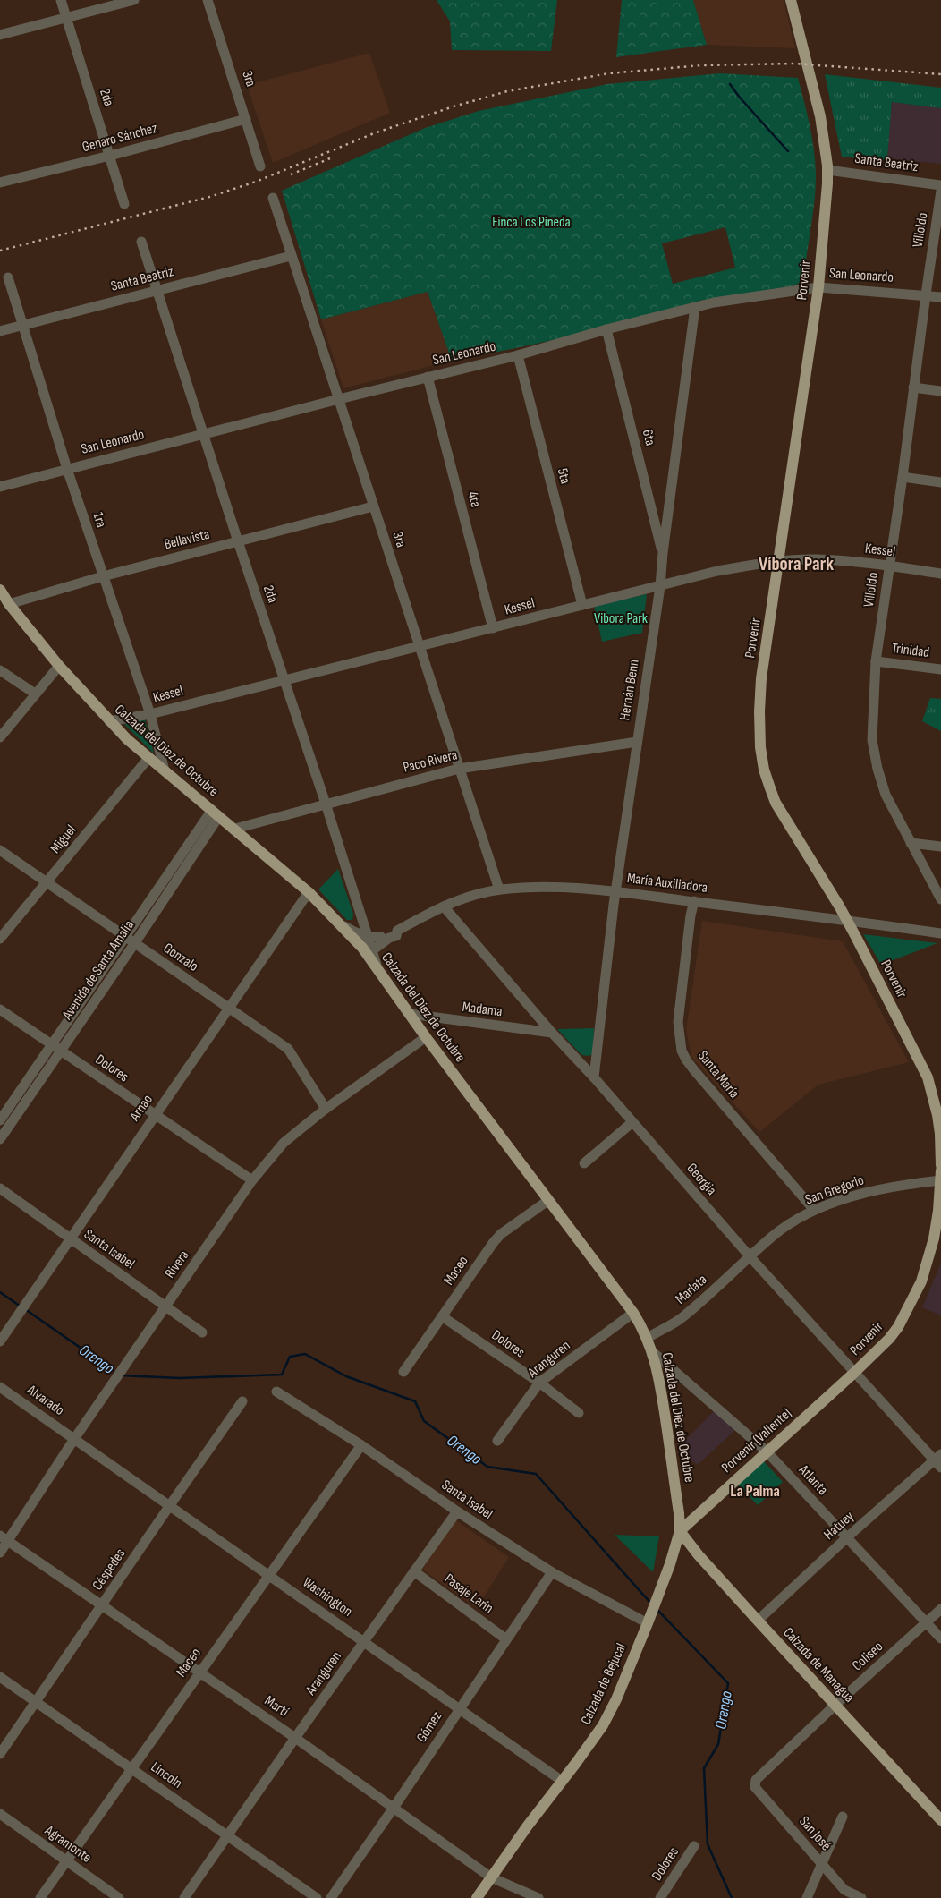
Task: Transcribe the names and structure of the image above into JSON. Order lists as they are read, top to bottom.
{
  "streets": {
    "main road": [
      "Porvenir",
      "Calzada del Diez de Octubre",
      "Porvenir (Valiente)",
      "Calzada de Managua",
      "Calzada de Bejucal"
    ],
    "street": [
      "3ra",
      "2da",
      "Genaro Sánchez",
      "Santa Beatriz",
      "Villoldo",
      "San Leonardo",
      "6ta",
      "5ta",
      "4ta",
      "1ra",
      "Bellavista",
      "Kessel",
      "Trinidad",
      "Hernán Benn",
      "Paco Rivera",
      "Miguel",
      "María Auxiliadora",
      "Gonzalo",
      "Avenida de Santa Amalia",
      "Madama",
      "Dolores",
      "Santa María",
      "Arnao",
      "Georgia",
      "San Gregorio",
      "Santa Isabel",
      "Rivera",
      "Maceo",
      "Marlata",
      "Aranguren",
      "Alvarado",
      "Atlanta",
      "Hatuey",
      "Céspedes",
      "Pasaje Larin",
      "Washington",
      "Coliseo",
      "Martí",
      "Gómez",
      "Lincoln",
      "San José",
      "Agramonte"
    ]
  },
  "crossings": [
    ["3ra", "Genaro Sánchez"],
    ["3ra", "Santa Beatriz"],
    ["3ra", "San Leonardo"],
    ["3ra", "Bellavista"],
    ["3ra", "Kessel"],
    ["3ra", "Paco Rivera"],
    ["3ra", "María Auxiliadora"],
    ["2da", "Genaro Sánchez"],
    ["2da", "Santa Beatriz"],
    ["2da", "San Leonardo"],
    ["2da", "Bellavista"],
    ["2da", "Kessel"],
    ["2da", "Calzada del Diez de Octubre"],
    ["2da", "Paco Rivera"],
    ["2da", "María Auxiliadora"],
    ["Santa Beatriz", "Porvenir"],
    ["Santa Beatriz", "1ra"],
    ["Villoldo", "San Leonardo"],
    ["Villoldo", "Kessel"],
    ["Villoldo", "Trinidad"],
    ["San Leonardo", "Porvenir"],
    ["San Leonardo", "6ta"],
    ["San Leonardo", "5ta"],
    ["San Leonardo", "4ta"],
    ["San Leonardo", "1ra"],
    ["San Leonardo", "Hernán Benn"],
    ["Porvenir", "Kessel"],
    ["Porvenir", "María Auxiliadora"],
    ["Porvenir", "Georgia"],
    ["Porvenir", "San Gregorio"],
    ["Porvenir", "Porvenir (Valiente)"],
    ["6ta", "Hernán Benn"],
    ["5ta", "Kessel"],
    ["4ta", "Kessel"],
    ["1ra", "Bellavista"],
    ["1ra", "Kessel"],
    ["1ra", "Calzada del Diez de Octubre"],
    ["Bellavista", "Calzada del Diez de Octubre"],
    ["Kessel", "Hernán Benn"],
    ["Kessel", "Calzada del Diez de Octubre"],
    ["Hernán Benn", "Paco Rivera"],
    ["Hernán Benn", "María Auxiliadora"],
    ["Hernán Benn", "Georgia"],
    ["Calzada del Diez de Octubre", "Paco Rivera"],
    ["Calzada del Diez de Octubre", "Miguel"],
    ["Calzada del Diez de Octubre", "María Auxiliadora"],
    ["Calzada del Diez de Octubre", "Avenida de Santa Amalia"],
    ["Calzada del Diez de Octubre", "Madama"],
    ["Calzada del Diez de Octubre", "Arnao"],
    ["Calzada del Diez de Octubre", "Rivera"],
    ["Calzada del Diez de Octubre", "Maceo"],
    ["Calzada del Diez de Octubre", "Marlata"],
    ["Calzada del Diez de Octubre", "Aranguren"],
    ["Calzada del Diez de Octubre", "Porvenir (Valiente)"],
    ["Calzada del Diez de Octubre", "Atlanta"],
    ["Calzada del Diez de Octubre", "Calzada de Managua"],
    ["Calzada del Diez de Octubre", "Calzada de Bejucal"],
    ["Miguel", "Gonzalo"],
    ["María Auxiliadora", "Santa María"],
    ["María Auxiliadora", "Georgia"],
    ["Gonzalo", "Avenida de Santa Amalia"],
    ["Gonzalo", "Arnao"],
    ["Gonzalo", "Rivera"],
    ["Avenida de Santa Amalia", "Dolores"],
    ["Madama", "Georgia"],
    ["Dolores", "Arnao"],
    ["Dolores", "Rivera"],
    ["Dolores", "Maceo"],
    ["Dolores", "Aranguren"],
    ["Santa María", "San Gregorio"],
    ["Arnao", "Santa Isabel"],
    ["Georgia", "San Gregorio"],
    ["Georgia", "Marlata"],
    ["Georgia", "Porvenir (Valiente)"],
    ["Georgia", "Hatuey"],
    ["San Gregorio", "Marlata"],
    ["Santa Isabel", "Rivera"],
    ["Santa Isabel", "Maceo"],
    ["Santa Isabel", "Aranguren"],
    ["Santa Isabel", "Calzada de Bejucal"],
    ["Santa Isabel", "Gómez"],
    ["Rivera", "Alvarado"],
    ["Rivera", "Washington"],
    ["Rivera", "Martí"],
    ["Maceo", "Washington"],
    ["Maceo", "Martí"],
    ["Maceo", "Lincoln"],
    ["Maceo", "Agramonte"],
    ["Aranguren", "Pasaje Larin"],
    ["Aranguren", "Washington"],
    ["Aranguren", "Martí"],
    ["Aranguren", "Lincoln"],
    ["Alvarado", "Washington"],
    ["Porvenir (Valiente)", "Atlanta"],
    ["Porvenir (Valiente)", "Calzada de Managua"],
    ["Porvenir (Valiente)", "Calzada de Bejucal"],
    ["Atlanta", "Hatuey"],
    ["Atlanta", "Coliseo"],
    ["Hatuey", "Calzada de Managua"],
    ["Céspedes", "Washington"],
    ["Céspedes", "Martí"],
    ["Céspedes", "Lincoln"],
    ["Pasaje Larin", "Gómez"],
    ["Washington", "Calzada de Bejucal"],
    ["Washington", "Gómez"],
    ["Coliseo", "Calzada de Managua"],
    ["Coliseo", "San José"],
    ["Calzada de Managua", "Calzada de Bejucal"],
    ["Calzada de Bejucal", "Martí"],
    ["Martí", "Gómez"]
  ],
  "districts": ["Víbora Park", "La Palma"],
  "water": ["Orengo"],
  "parks": ["Finca Los Pineda", "Vibora Park"]
}
